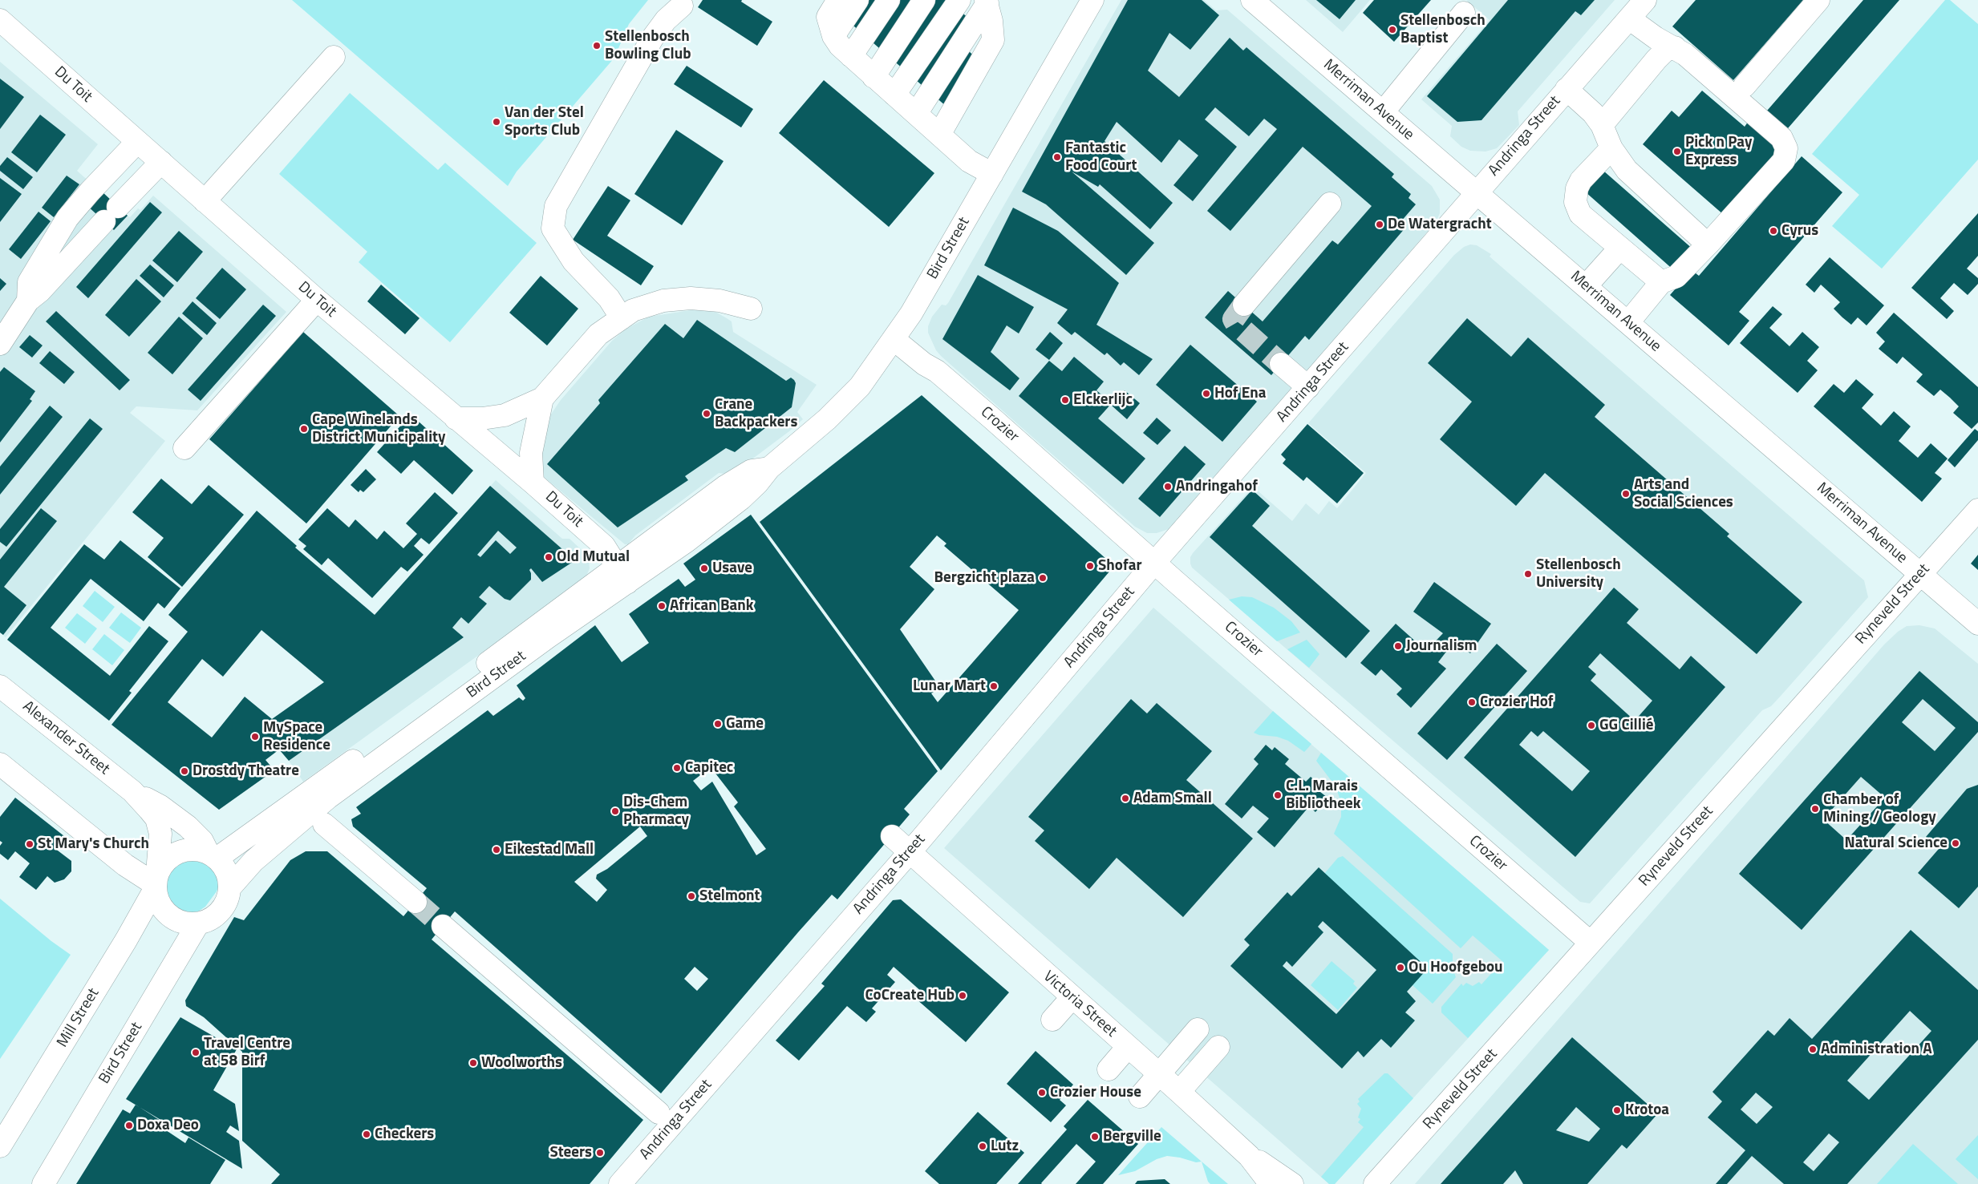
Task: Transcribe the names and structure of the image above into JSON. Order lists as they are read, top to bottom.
{
  "streets": {
    "street": [
      "Du Toit",
      "Merriman Avenue",
      "Andringa Street",
      "Bird Street",
      "Crozier",
      "Ryneveld Street",
      "Alexander Street",
      "Victoria Street",
      "Mill Street"
    ]
  },
  "crossings": [
    ["Du Toit", "Bird Street"],
    ["Merriman Avenue", "Andringa Street"],
    ["Merriman Avenue", "Ryneveld Street"],
    ["Andringa Street", "Crozier"],
    ["Andringa Street", "Victoria Street"],
    ["Bird Street", "Crozier"],
    ["Bird Street", "Alexander Street"],
    ["Bird Street", "Mill Street"],
    ["Crozier", "Ryneveld Street"],
    ["Alexander Street", "Mill Street"]
  ],
  "places": [
    "Stellenbosch Baptist",
    "Stellenbosch Bowling Club",
    "Van der Stel Sports Club",
    "Pick n Pay Express",
    "Fantastic Food Court",
    "De Watergracht",
    "Cyrus",
    "Hof Ena",
    "Elckerlijc",
    "Crane Backpackers",
    "Cape Winelands District Municipality",
    "Andringahof",
    "Arts and Social Sciences",
    "Old Mutual",
    "Shofar",
    "Usave",
    "Stellenbosch University",
    "Bergzicht plaza",
    "African Bank",
    "Journalism",
    "Lunar Mart",
    "Crozier Hof",
    "Game",
    "GG Cillié",
    "MySpace Residence",
    "Capitec",
    "Drostdy Theatre",
    "C.L. Marais Bibliotheek",
    "Adam Small",
    "Chamber of Mining / Geology",
    "Dis-Chem Pharmacy",
    "Natural Science",
    "St Mary's Church",
    "Eikestad Mall",
    "Stelmont",
    "Ou Hoofgebou",
    "CoCreate Hub",
    "Administration A",
    "Travel Centre at 58 Birf",
    "Woolworths",
    "Crozier House",
    "Krotoa",
    "Doxa Deo",
    "Checkers",
    "Bergville",
    "Lutz",
    "Steers"
  ]
}
